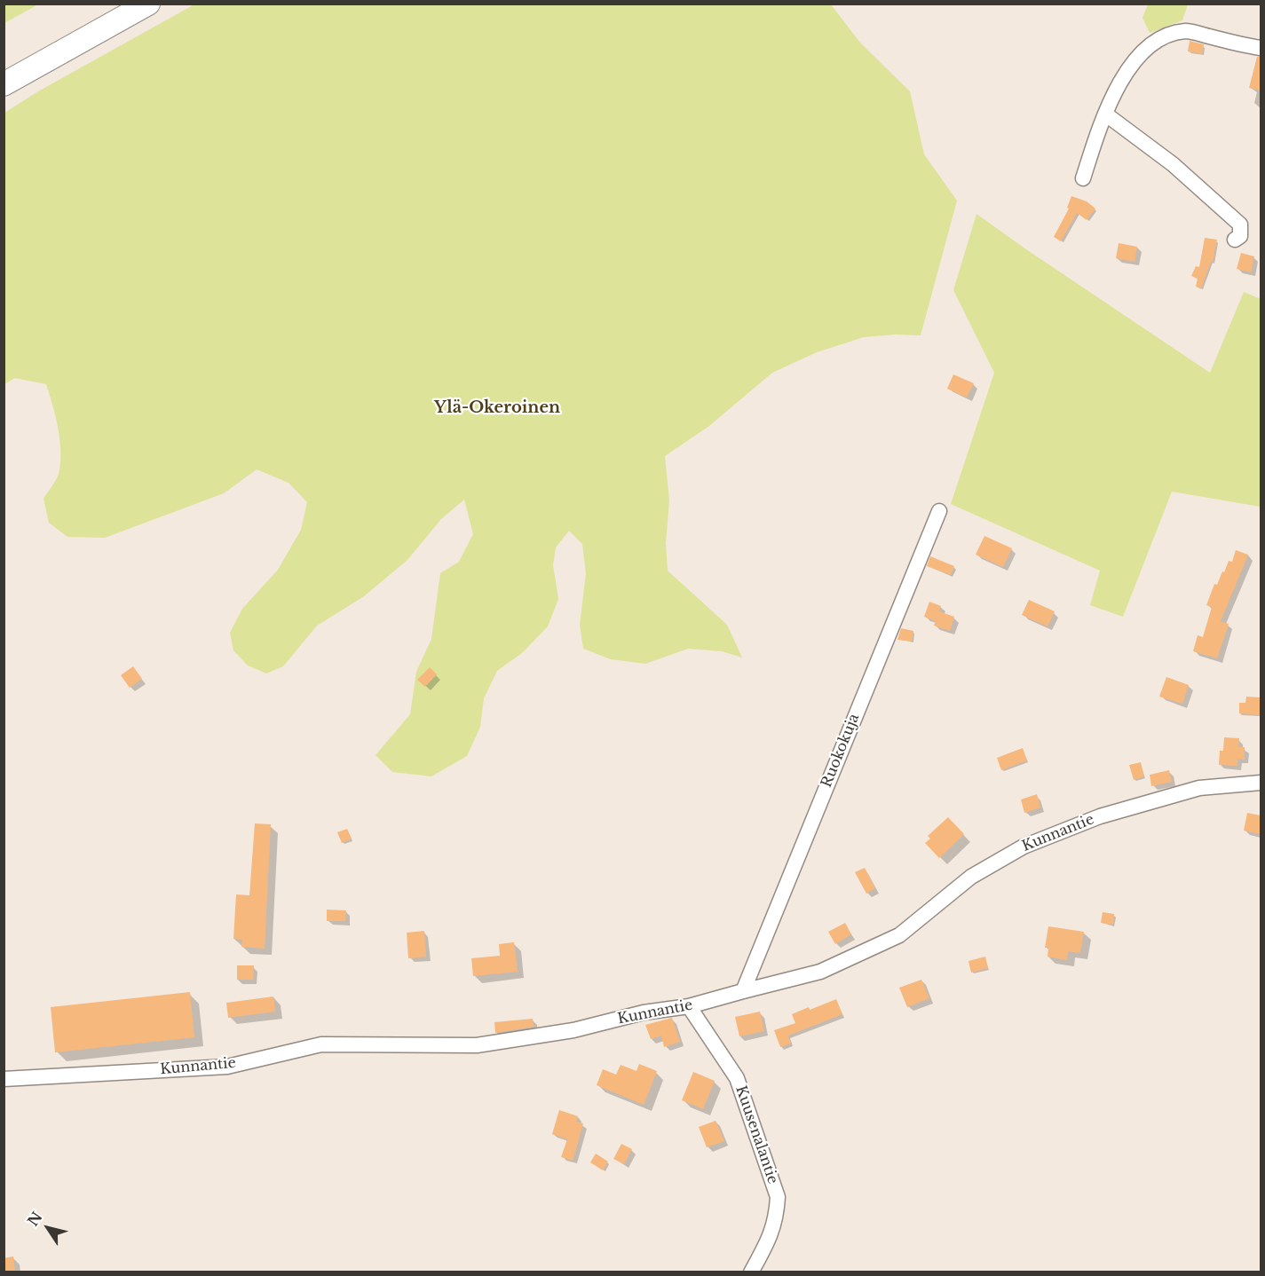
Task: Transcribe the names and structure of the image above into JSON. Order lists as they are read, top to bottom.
{
  "streets": {
    "street": ["Ruokokuja", "Kunnantie", "Kuusenalantie"]
  },
  "crossings": [
    ["Ruokokuja", "Kunnantie"],
    ["Kunnantie", "Kuusenalantie"]
  ],
  "districts": ["Ylä-Okeroinen"],
  "north": "top left"
}
